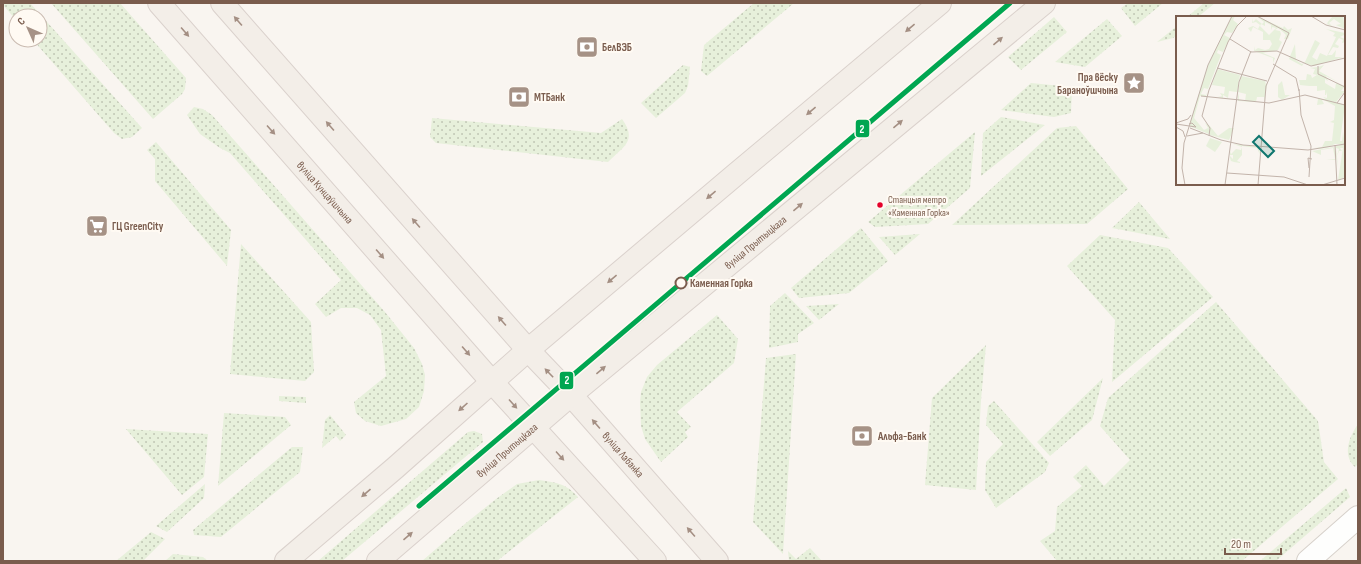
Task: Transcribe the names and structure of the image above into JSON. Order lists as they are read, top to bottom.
{
  "streets": {
    "main road": ["вуліца Кунцаўшчына", "вуліца Прытыцкага", "вуліца Лабанка"]
  },
  "crossings": [
    ["вуліца Прытыцкага", "вуліца Лабанка"]
  ],
  "places": {
    "bank": ["БелВЭБ", "МТБанк", "Альфа-Банк"],
    "place": ["Пра вёску Бараноўшчына"],
    "other": ["Станцыя метро «Каменная Горка»", "Каменная Горка"],
    "supermarket": ["ГЦ GreenCity"]
  },
  "lines": ["transit line 2"],
  "scale_bar": "20 m",
  "north": "top left"
}
